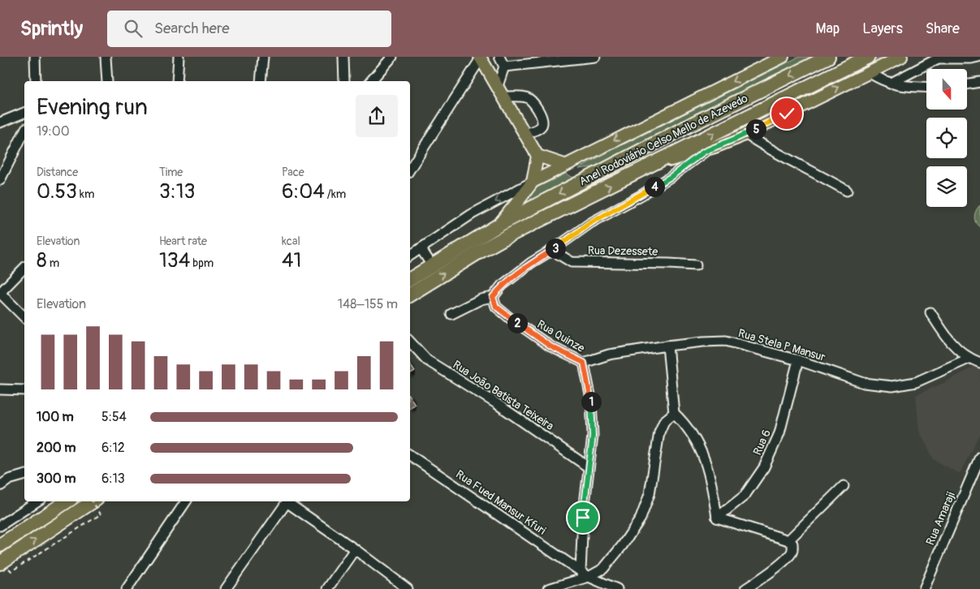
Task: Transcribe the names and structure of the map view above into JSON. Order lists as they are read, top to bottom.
{
  "streets": {
    "highway": ["Anel Rodoviário Celso Mello de Azevedo"],
    "street": [
      "Rua Dezessete",
      "Rua Quinze",
      "Rua Stela P Mansur",
      "Rua João Batista Teixeira",
      "Rua 6",
      "Rua Fued Mansur Kfuri",
      "Rua Amaraji"
    ]
  },
  "crossings": [
    ["Rua Quinze", "Rua Stela P Mansur"],
    ["Rua Stela P Mansur", "Rua 6"]
  ],
  "north": "bottom",
  "page": {
    "header": "Sprintly",
    "search": "Search here",
    "nav": ["Map", "Layers", "Share"],
    "heading": ["Evening run", "19:00"],
    "pins": [
      "5",
      "4",
      "3",
      "2",
      "1"
    ],
    "stats": [
      ["Distance", "0.53 km"],
      ["Time", "3:13"],
      ["Pace", "6:04 /km"],
      ["Elevation", "8 m"],
      ["Heart rate", "134 bpm"],
      ["kcal", "41"]
    ],
    "chart": ["Elevation", "148–155 m"],
    "list": [
      {
        "name": "100 m",
        "note": "5:54"
      },
      {
        "name": "200 m",
        "note": "6:12"
      },
      {
        "name": "300 m",
        "note": "6:13"
      }
    ]
  }
}
